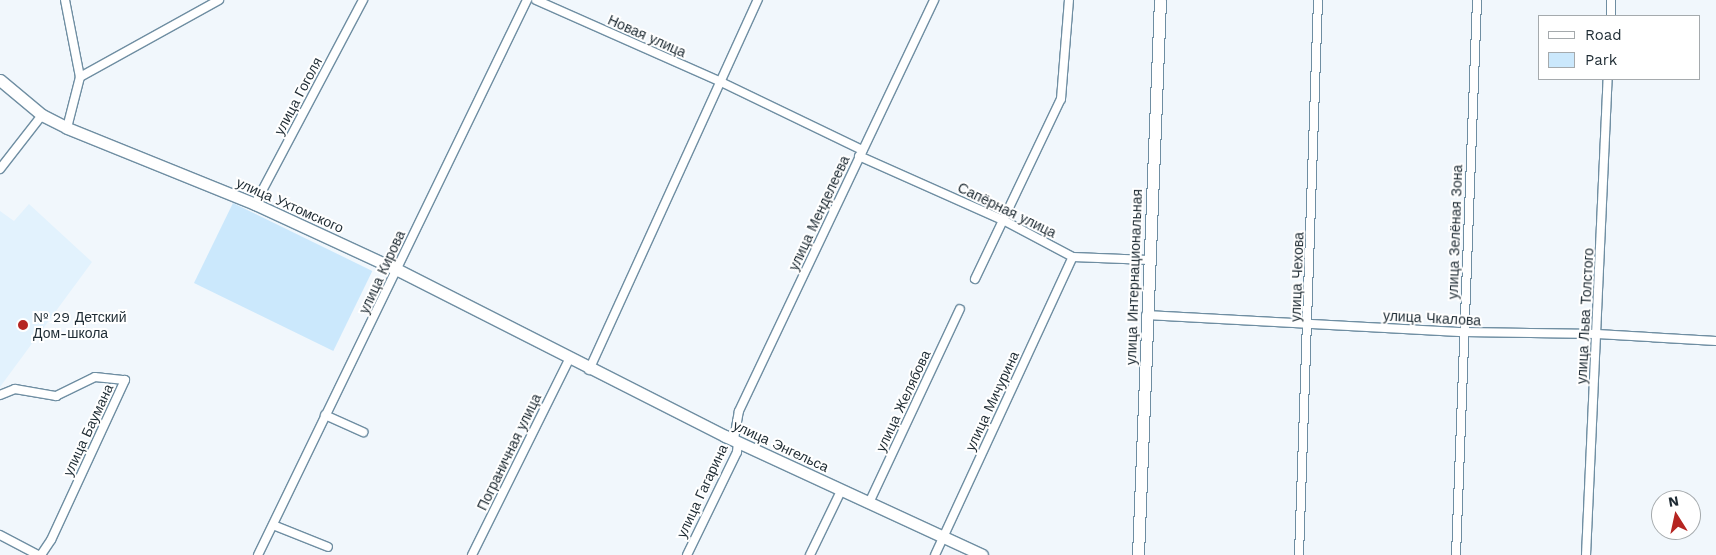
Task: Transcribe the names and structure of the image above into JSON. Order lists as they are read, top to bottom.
{
  "streets": {
    "main road": ["улица Ухтомского", "улица Интернациональная", "улица Энгельса"],
    "street": [
      "Новая улица",
      "улица Гоголя",
      "Сапёрная улица",
      "улица Менделеева",
      "улица Зелёная Зона",
      "улица Кирова",
      "улица Чехова",
      "улица Льва Толстого",
      "улица Чкалова",
      "улица Желябова",
      "улица Мичурина",
      "улица Баумана",
      "Пограничная улица",
      "улица Гагарина"
    ]
  },
  "crossings": [
    ["Новая улица", "Сапёрная улица"],
    ["улица Гоголя", "улица Ухтомского"],
    ["улица Ухтомского", "улица Кирова"],
    ["улица Ухтомского", "улица Энгельса"],
    ["улица Ухтомского", "Пограничная улица"],
    ["Сапёрная улица", "улица Менделеева"],
    ["Сапёрная улица", "улица Интернациональная"],
    ["Сапёрная улица", "улица Мичурина"],
    ["улица Менделеева", "улица Энгельса"],
    ["улица Менделеева", "улица Гагарина"],
    ["улица Зелёная Зона", "улица Чкалова"],
    ["улица Интернациональная", "улица Чкалова"],
    ["улица Чехова", "улица Чкалова"],
    ["улица Льва Толстого", "улица Чкалова"],
    ["улица Желябова", "улица Энгельса"],
    ["улица Мичурина", "улица Энгельса"],
    ["улица Энгельса", "Пограничная улица"],
    ["улица Энгельса", "улица Гагарина"]
  ],
  "places": ["№ 29 Детский Дом-школа"],
  "legend": ["Road", "Park"],
  "north": "top"
}
